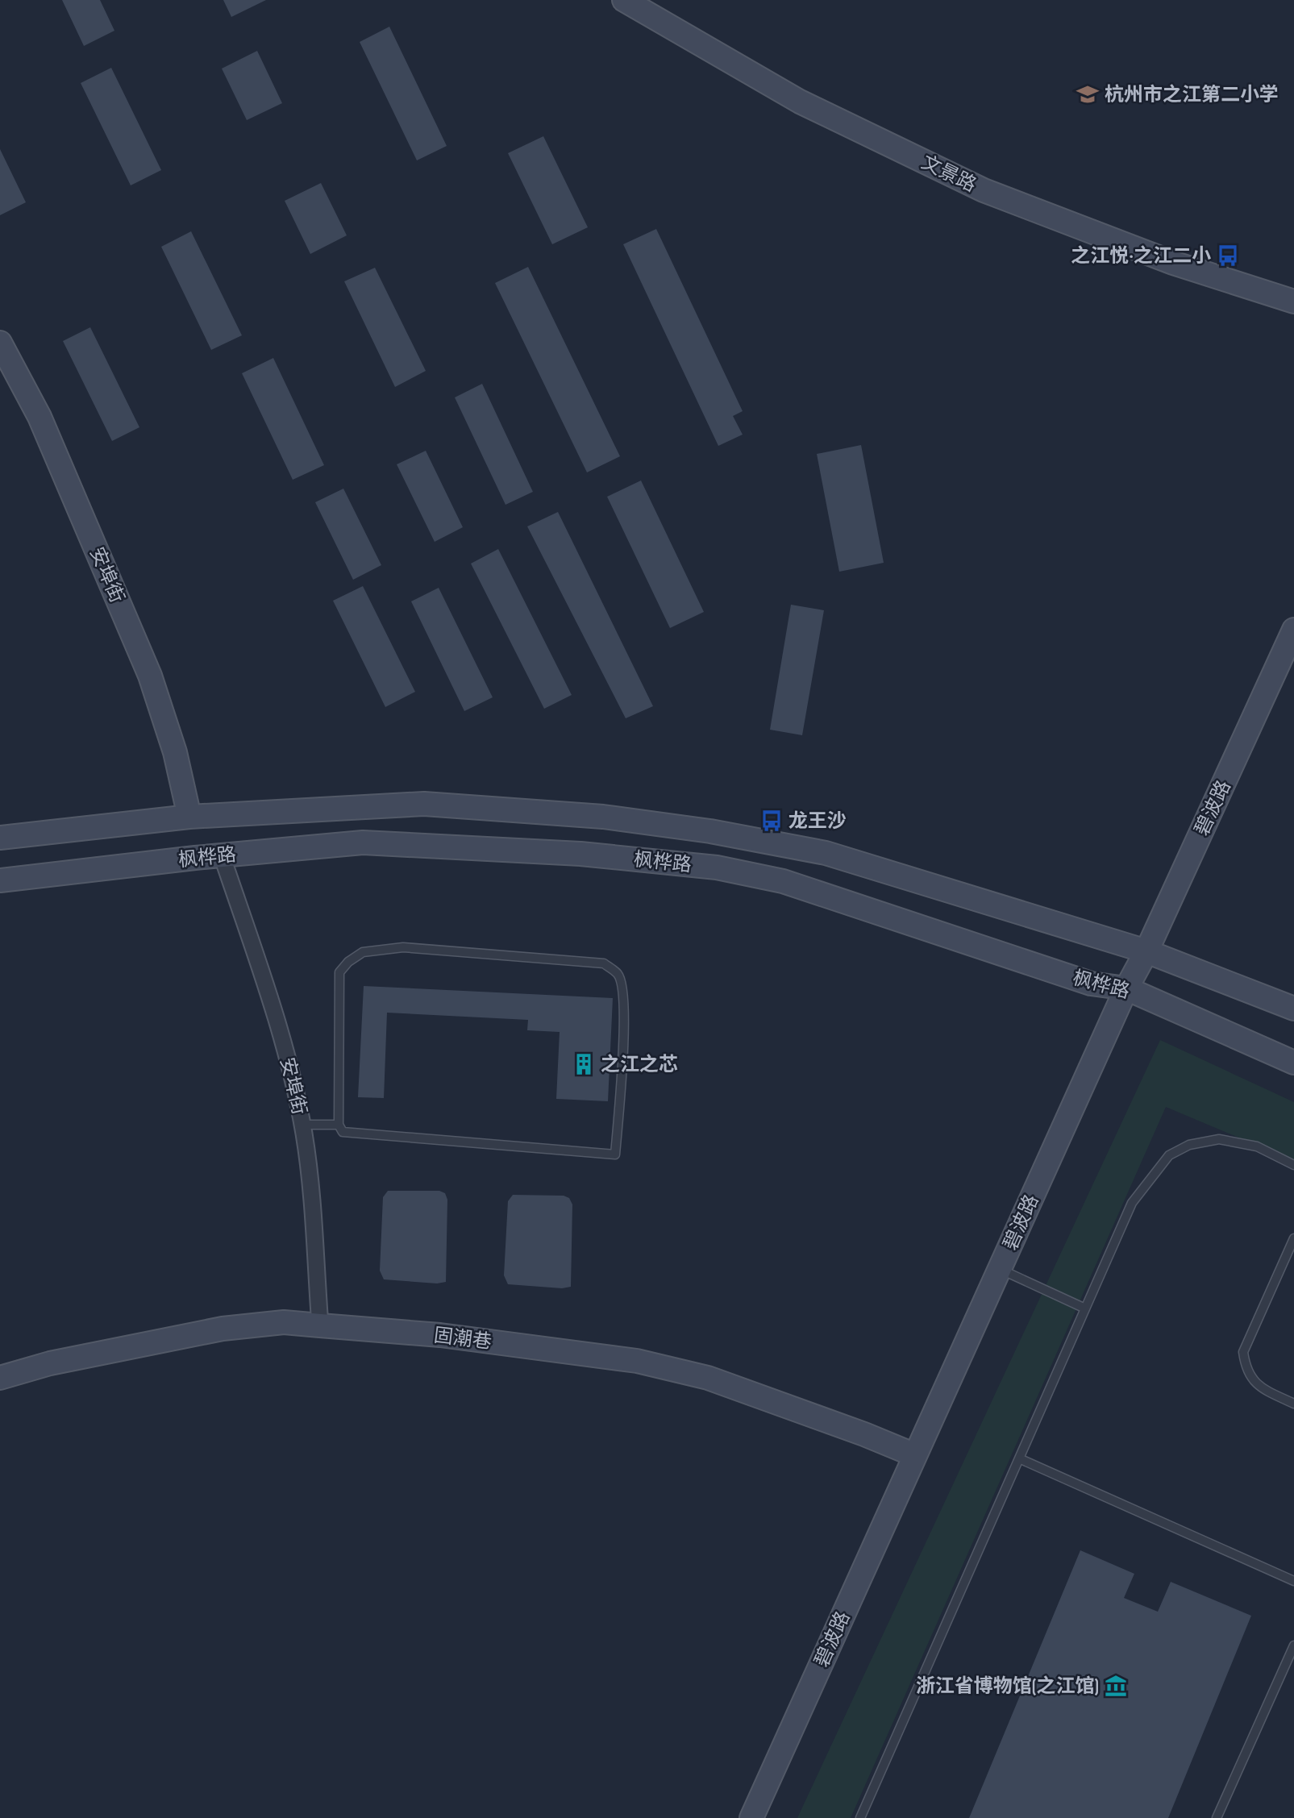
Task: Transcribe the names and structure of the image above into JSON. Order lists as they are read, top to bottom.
{
  "streets": {
    "street": [
      "文景路",
      "安埠街",
      "碧波路",
      "枫桦路",
      "固潮巷"
    ]
  },
  "crossings": [
    ["安埠街", "枫桦路"],
    ["安埠街", "固潮巷"],
    ["碧波路", "枫桦路"],
    ["碧波路", "固潮巷"]
  ],
  "places": {
    "school or university": ["杭州市之江第二小学"],
    "bus stop": ["之江悦·之江二小", "龙王沙"],
    "building": ["之江之芯"],
    "museum": ["浙江省博物馆(之江馆)"]
  }
}
